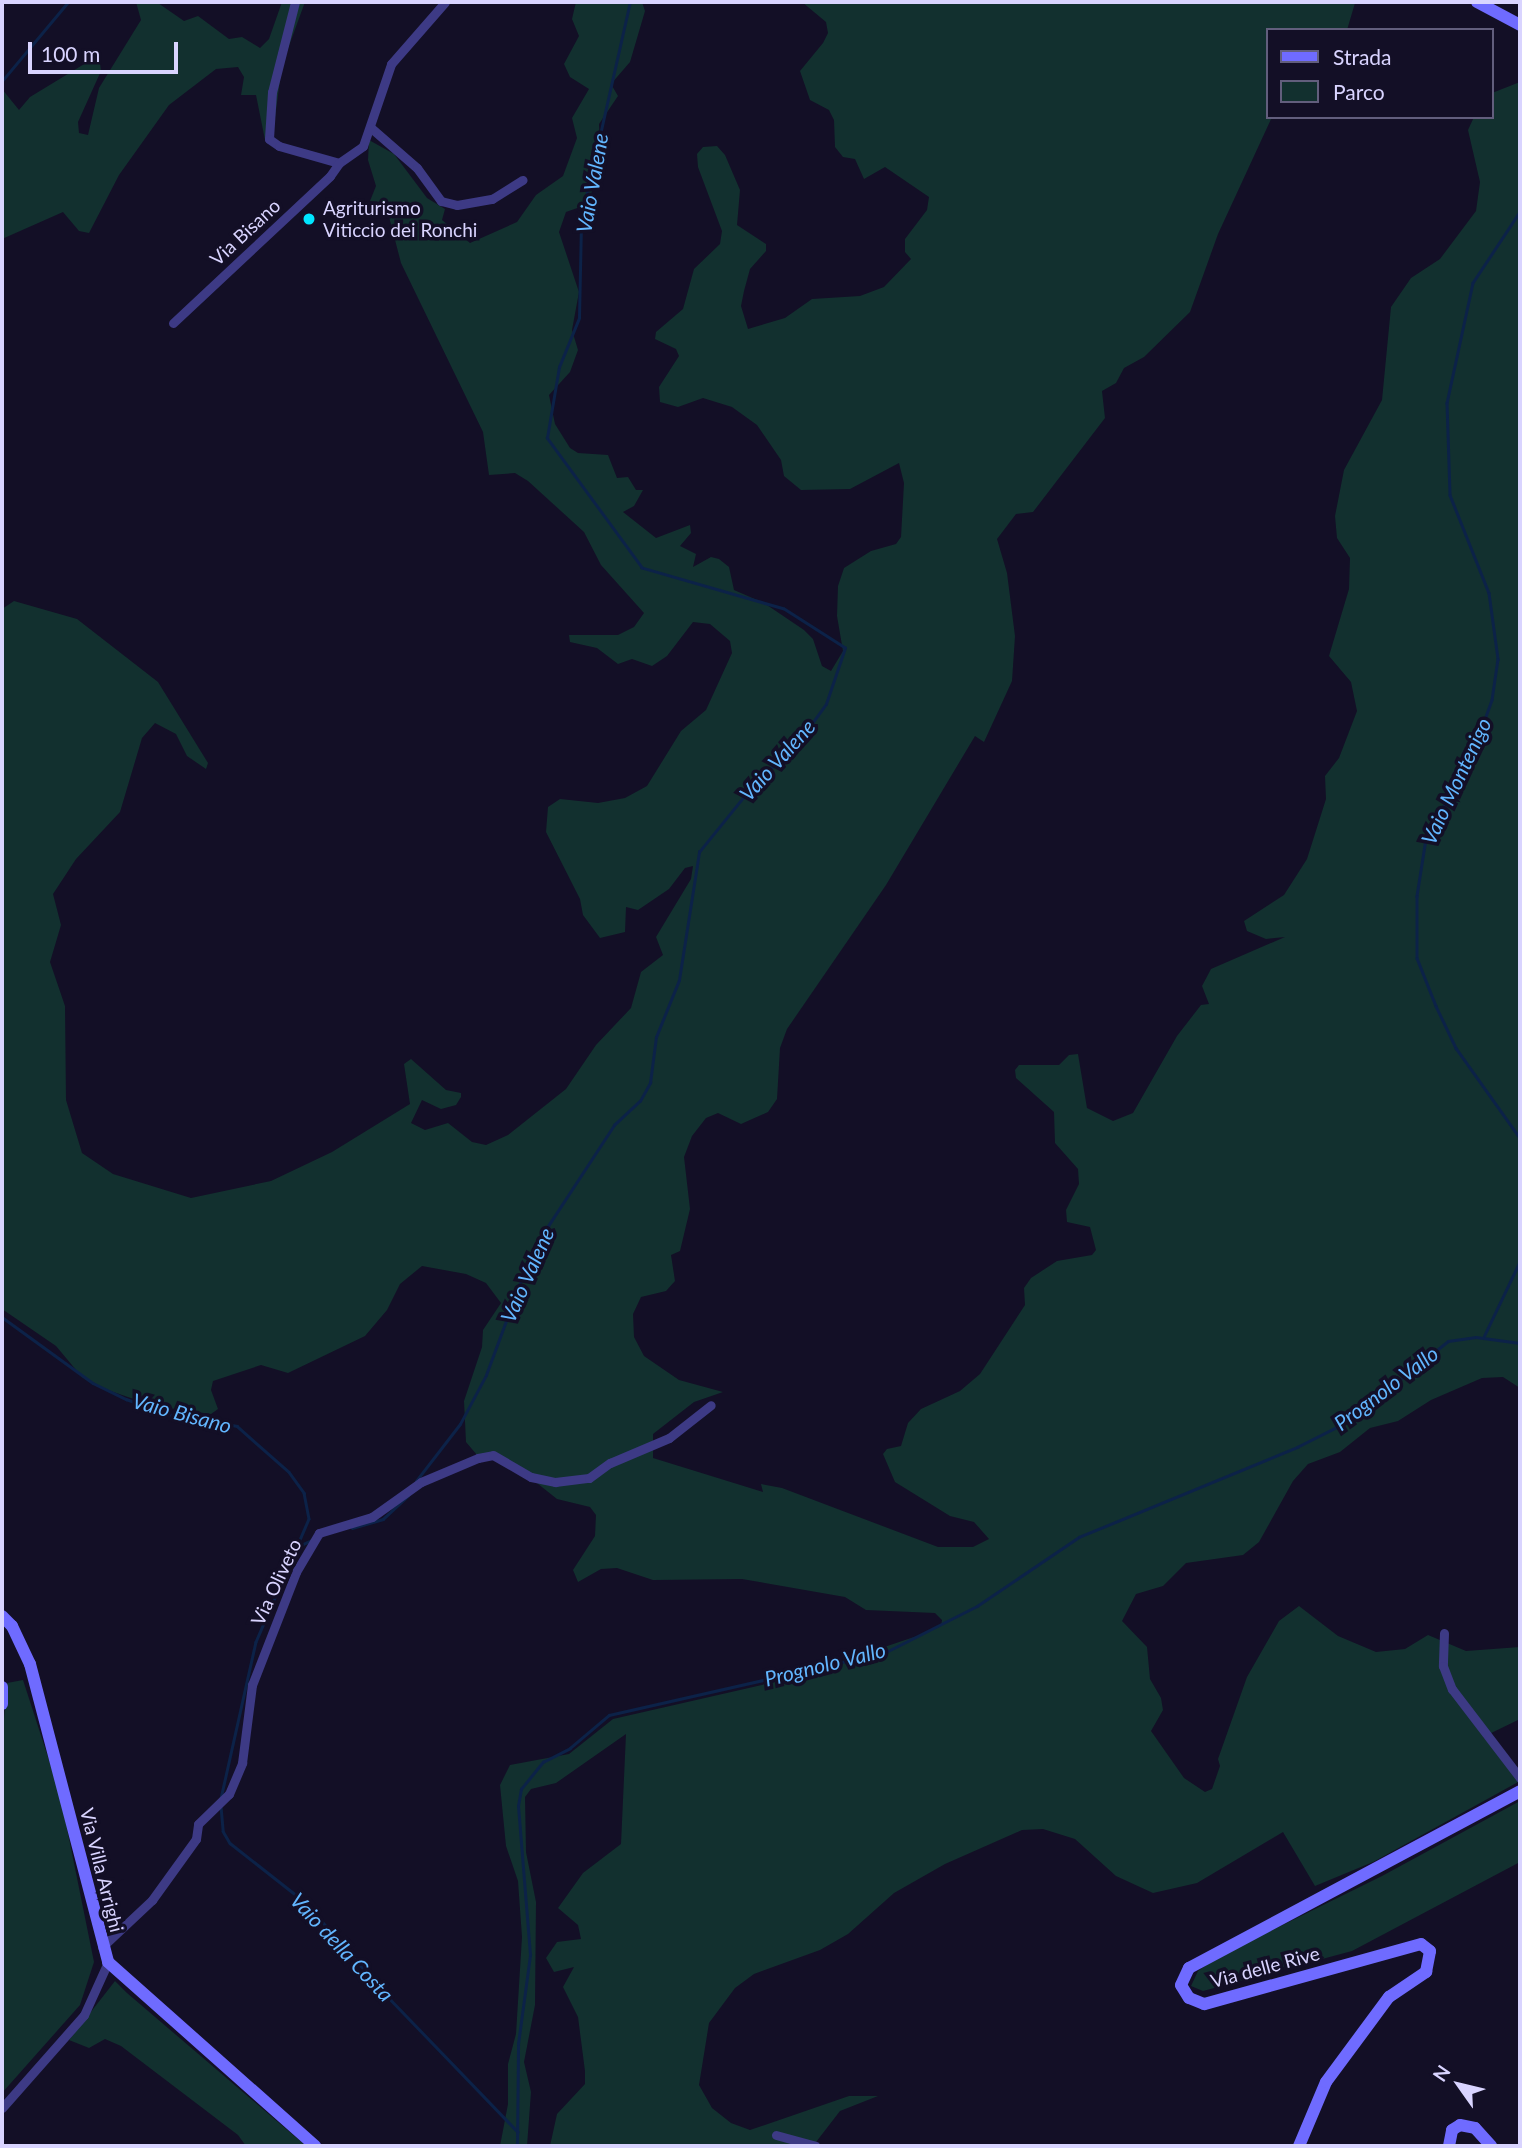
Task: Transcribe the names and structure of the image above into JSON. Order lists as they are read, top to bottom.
{
  "streets": {
    "street": [
      "Via Bisano",
      "Via Oliveto",
      "Via Villa Arrighi",
      "Via delle Rive"
    ]
  },
  "crossings": [
    ["Via Oliveto", "Via Villa Arrighi"]
  ],
  "water": [
    "Vaio Valene",
    "Vaio Montenigo",
    "Prognolo Vallo",
    "Vaio Bisano",
    "Vaio della Costa"
  ],
  "places": ["Agriturismo Viticcio dei Ronchi"],
  "legend": ["Strada", "Parco"],
  "scale_bar": "100 m",
  "north": "top left"
}
